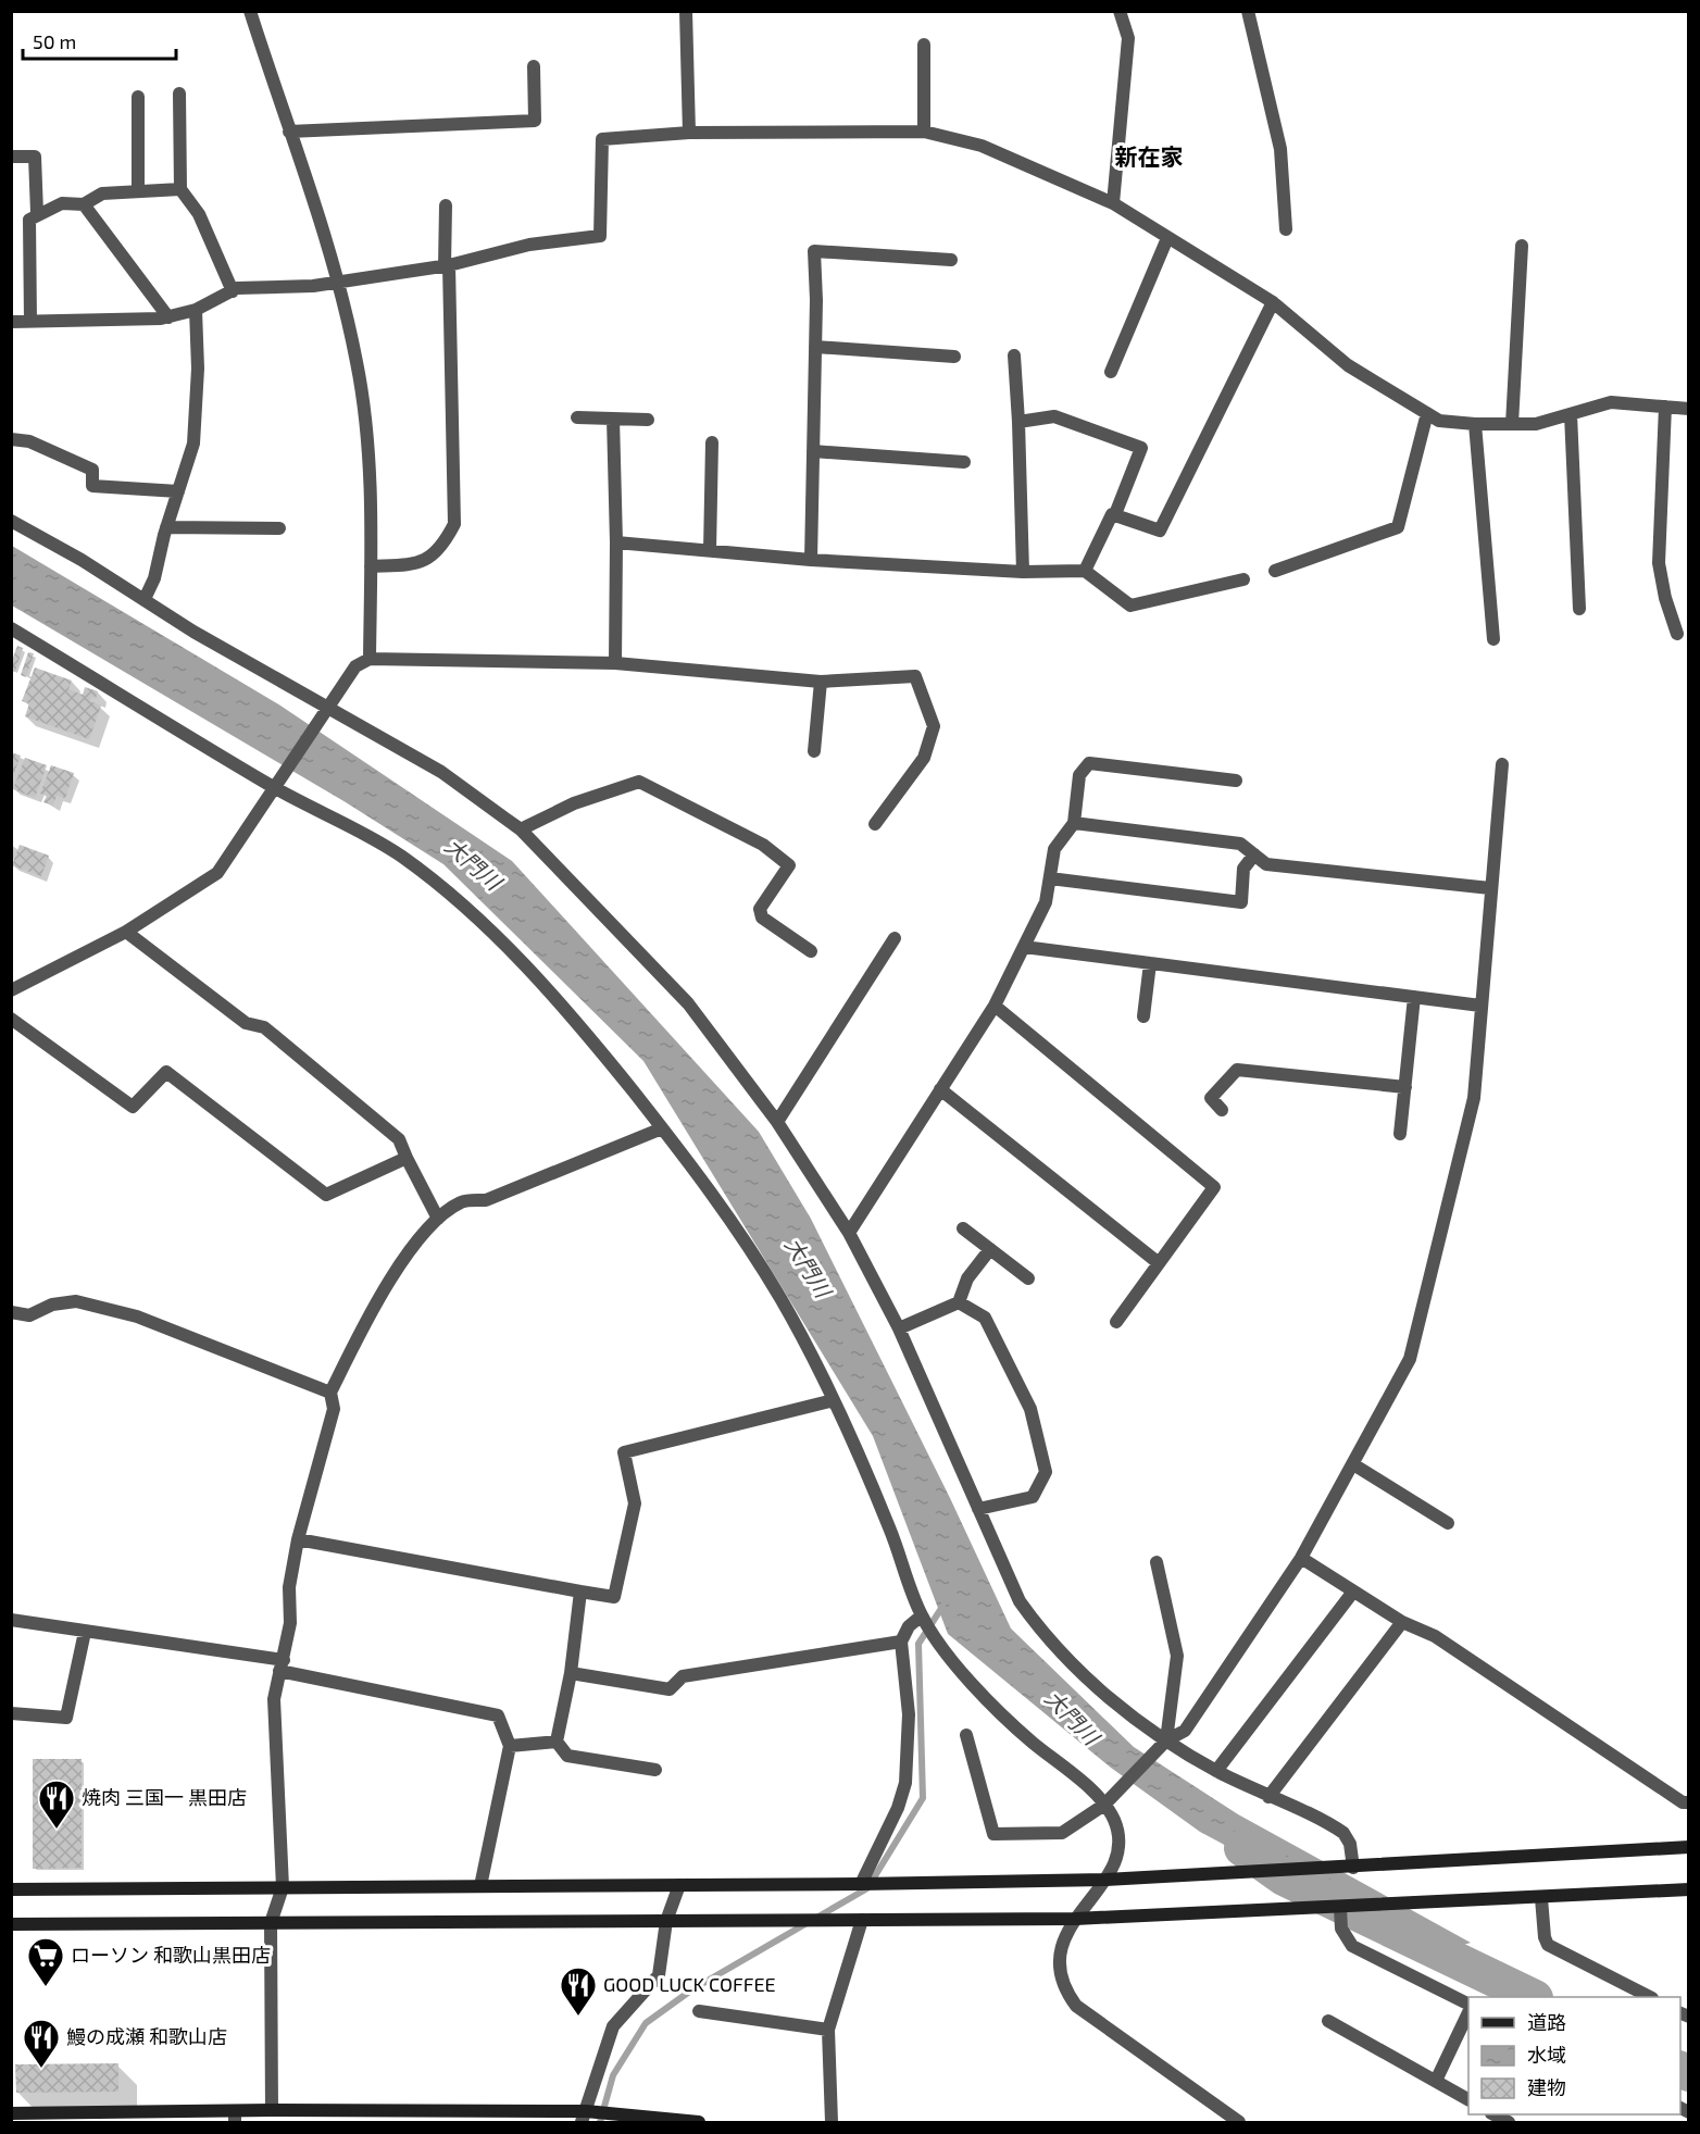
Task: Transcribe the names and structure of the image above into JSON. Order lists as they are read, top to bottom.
{
  "districts": ["新在家"],
  "water": ["大門川"],
  "places": {
    "restaurant": ["焼肉 三国一 黒田店", "GOOD LUCK COFFEE", "鰻の成瀬 和歌山店"],
    "supermarket": ["ローソン 和歌山黒田店"]
  },
  "legend": ["道路", "水域", "建物"],
  "scale_bar": "50 m"
}
